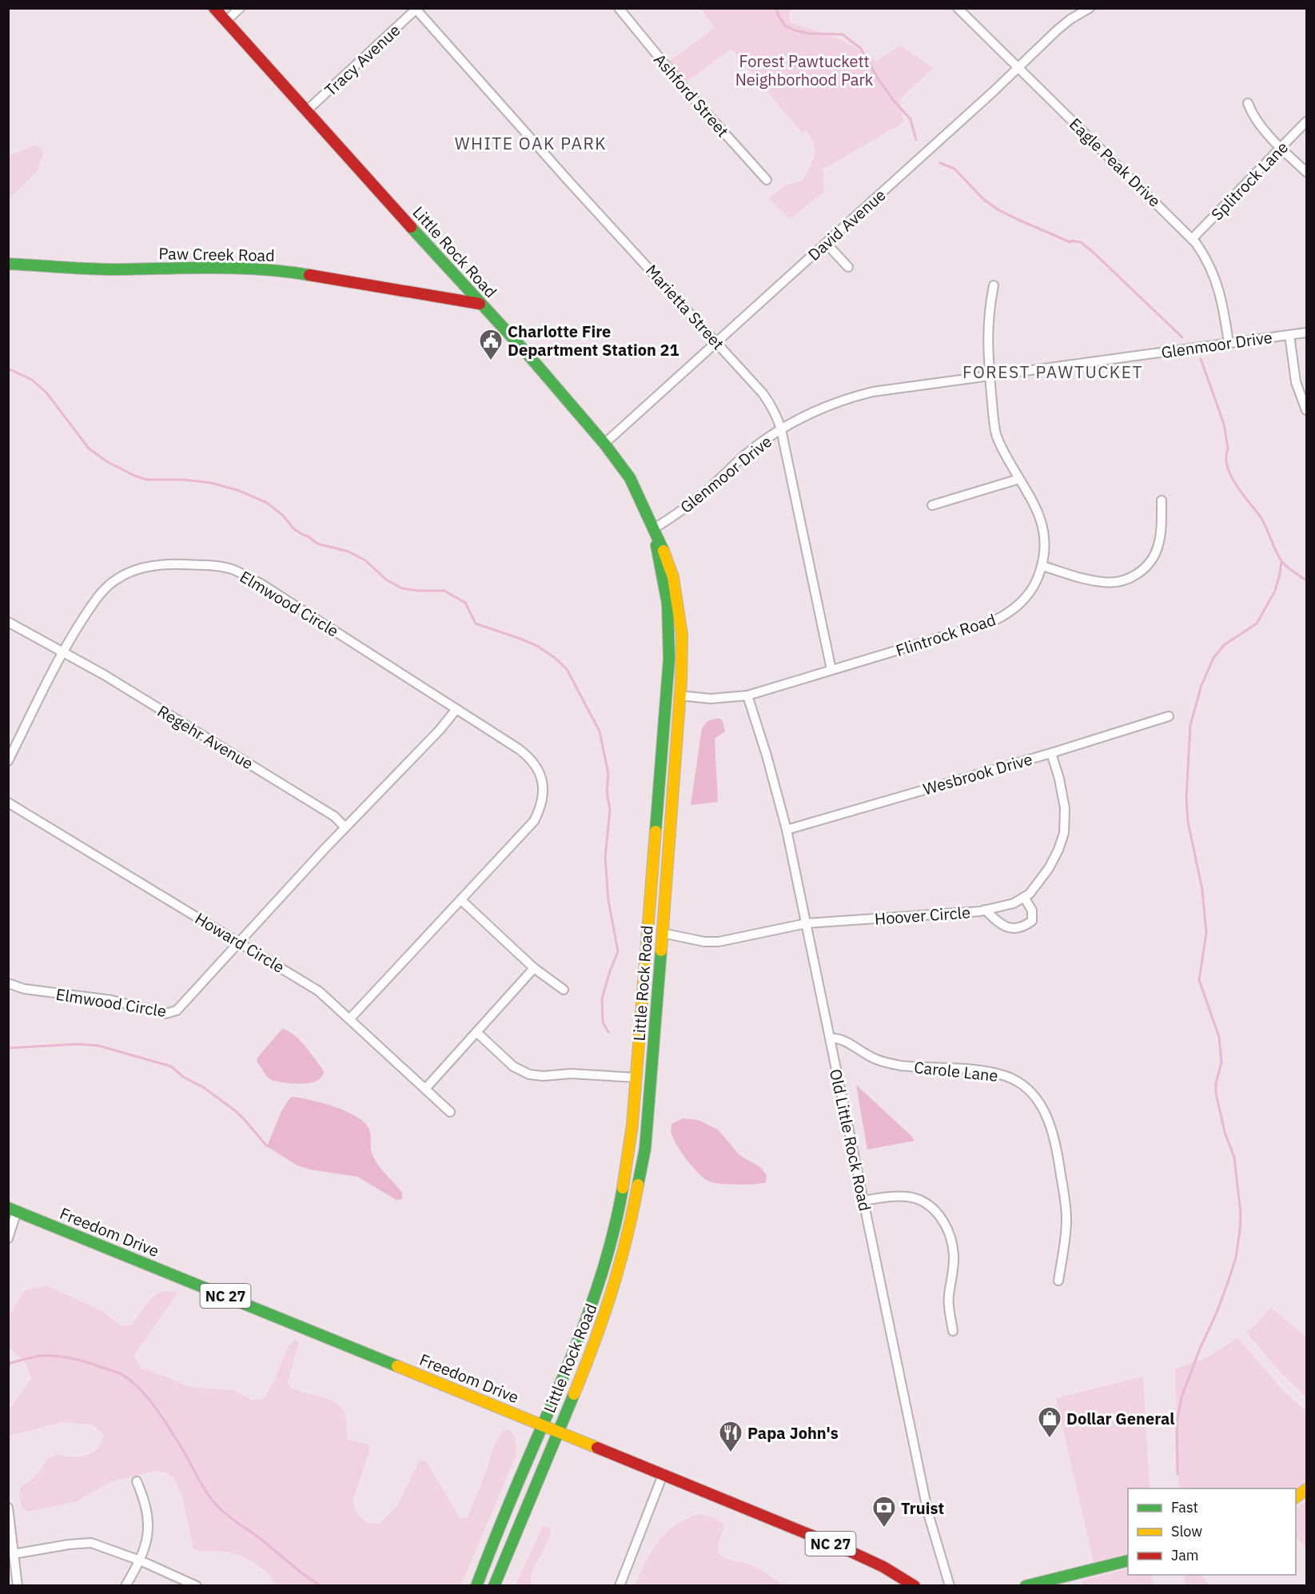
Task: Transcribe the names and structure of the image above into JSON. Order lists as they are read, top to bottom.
{
  "streets": {
    "main road": [
      "Little Rock Road",
      "Paw Creek Road",
      "Freedom Drive",
      "NC 27"
    ],
    "street": [
      "Tracy Avenue",
      "Ashford Street",
      "Eagle Peak Drive",
      "Splitrock Lane",
      "David Avenue",
      "Marietta Street",
      "Glenmoor Drive",
      "Elmwood Circle",
      "Flintrock Road",
      "Regehr Avenue",
      "Wesbrook Drive",
      "Hoover Circle",
      "Howard Circle",
      "Carole Lane",
      "Old Little Rock Road"
    ]
  },
  "crossings": [
    ["Tracy Avenue", "Little Rock Road"],
    ["Tracy Avenue", "Marietta Street"],
    ["Eagle Peak Drive", "Splitrock Lane"],
    ["Eagle Peak Drive", "David Avenue"],
    ["Eagle Peak Drive", "Glenmoor Drive"],
    ["David Avenue", "Little Rock Road"],
    ["David Avenue", "Marietta Street"],
    ["Little Rock Road", "Paw Creek Road"],
    ["Little Rock Road", "Glenmoor Drive"],
    ["Little Rock Road", "Flintrock Road"],
    ["Little Rock Road", "Hoover Circle"],
    ["Little Rock Road", "Freedom Drive"],
    ["Marietta Street", "Glenmoor Drive"],
    ["Marietta Street", "Flintrock Road"],
    ["Glenmoor Drive", "Flintrock Road"],
    ["Elmwood Circle", "Regehr Avenue"],
    ["Elmwood Circle", "Howard Circle"],
    ["Flintrock Road", "Old Little Rock Road"],
    ["Wesbrook Drive", "Hoover Circle"],
    ["Wesbrook Drive", "Old Little Rock Road"],
    ["Hoover Circle", "Old Little Rock Road"],
    ["Carole Lane", "Old Little Rock Road"]
  ],
  "districts": ["WHITE OAK PARK", "FOREST PAWTUCKET"],
  "parks": ["Forest Pawtuckett Neighborhood Park"],
  "places": {
    "public building": ["Charlotte Fire Department Station 21"],
    "shop": ["Dollar General"],
    "restaurant": ["Papa John's"],
    "bank": ["Truist"]
  },
  "legend": ["Fast", "Slow", "Jam"]
}
